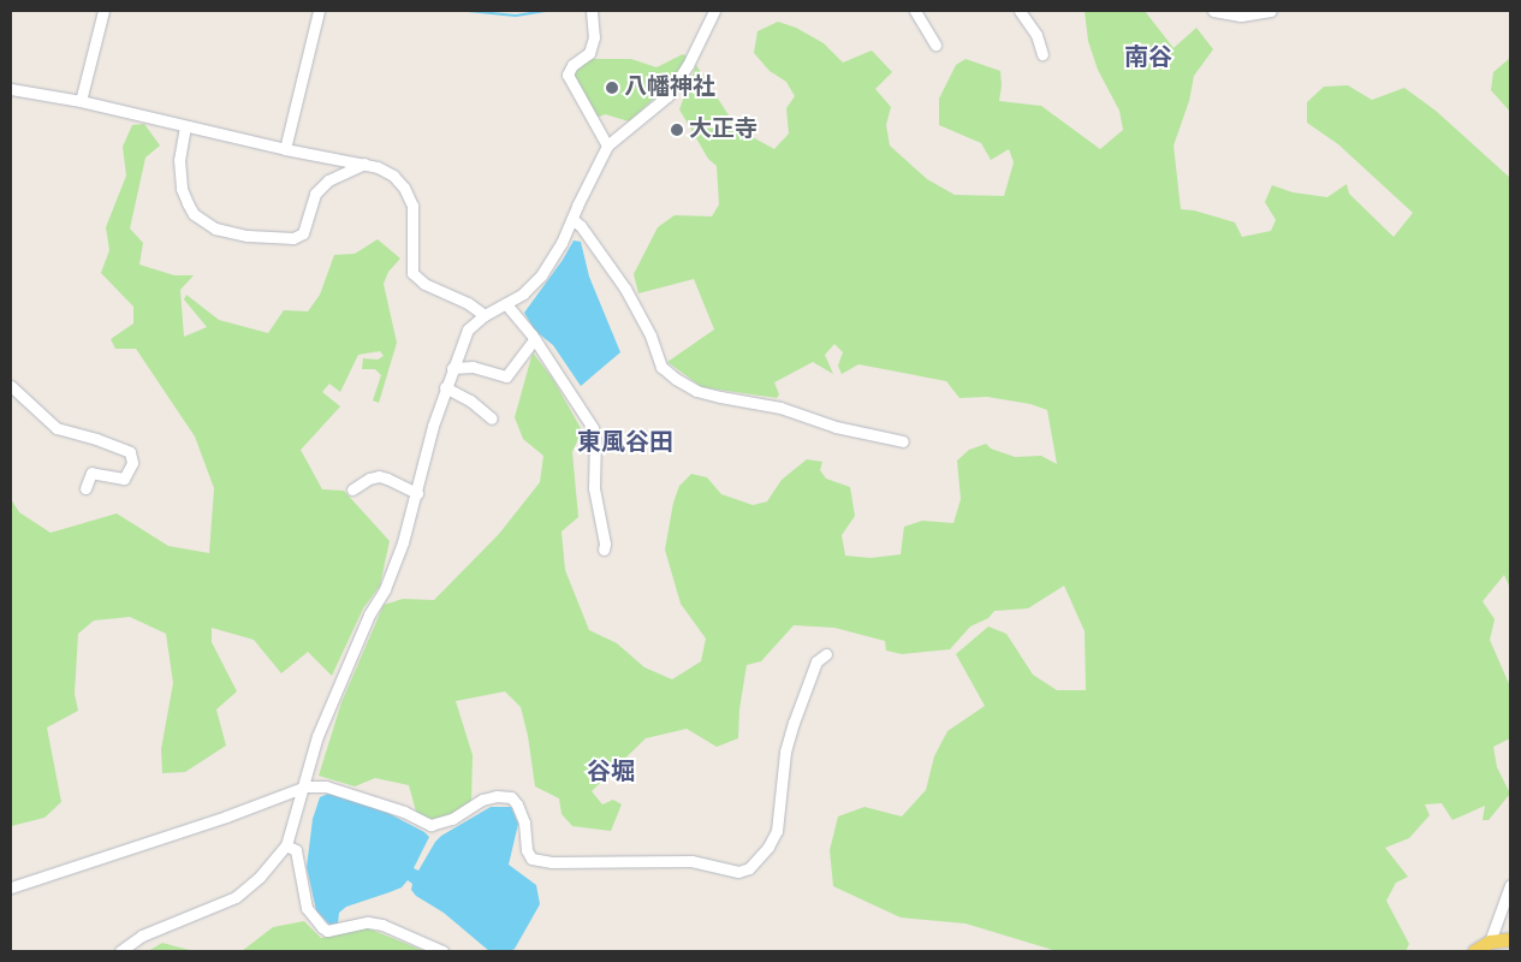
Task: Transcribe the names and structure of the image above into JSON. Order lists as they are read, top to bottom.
{
  "districts": ["南谷", "東風谷田", "谷堀"],
  "places": ["八幡神社", "大正寺"]
}
